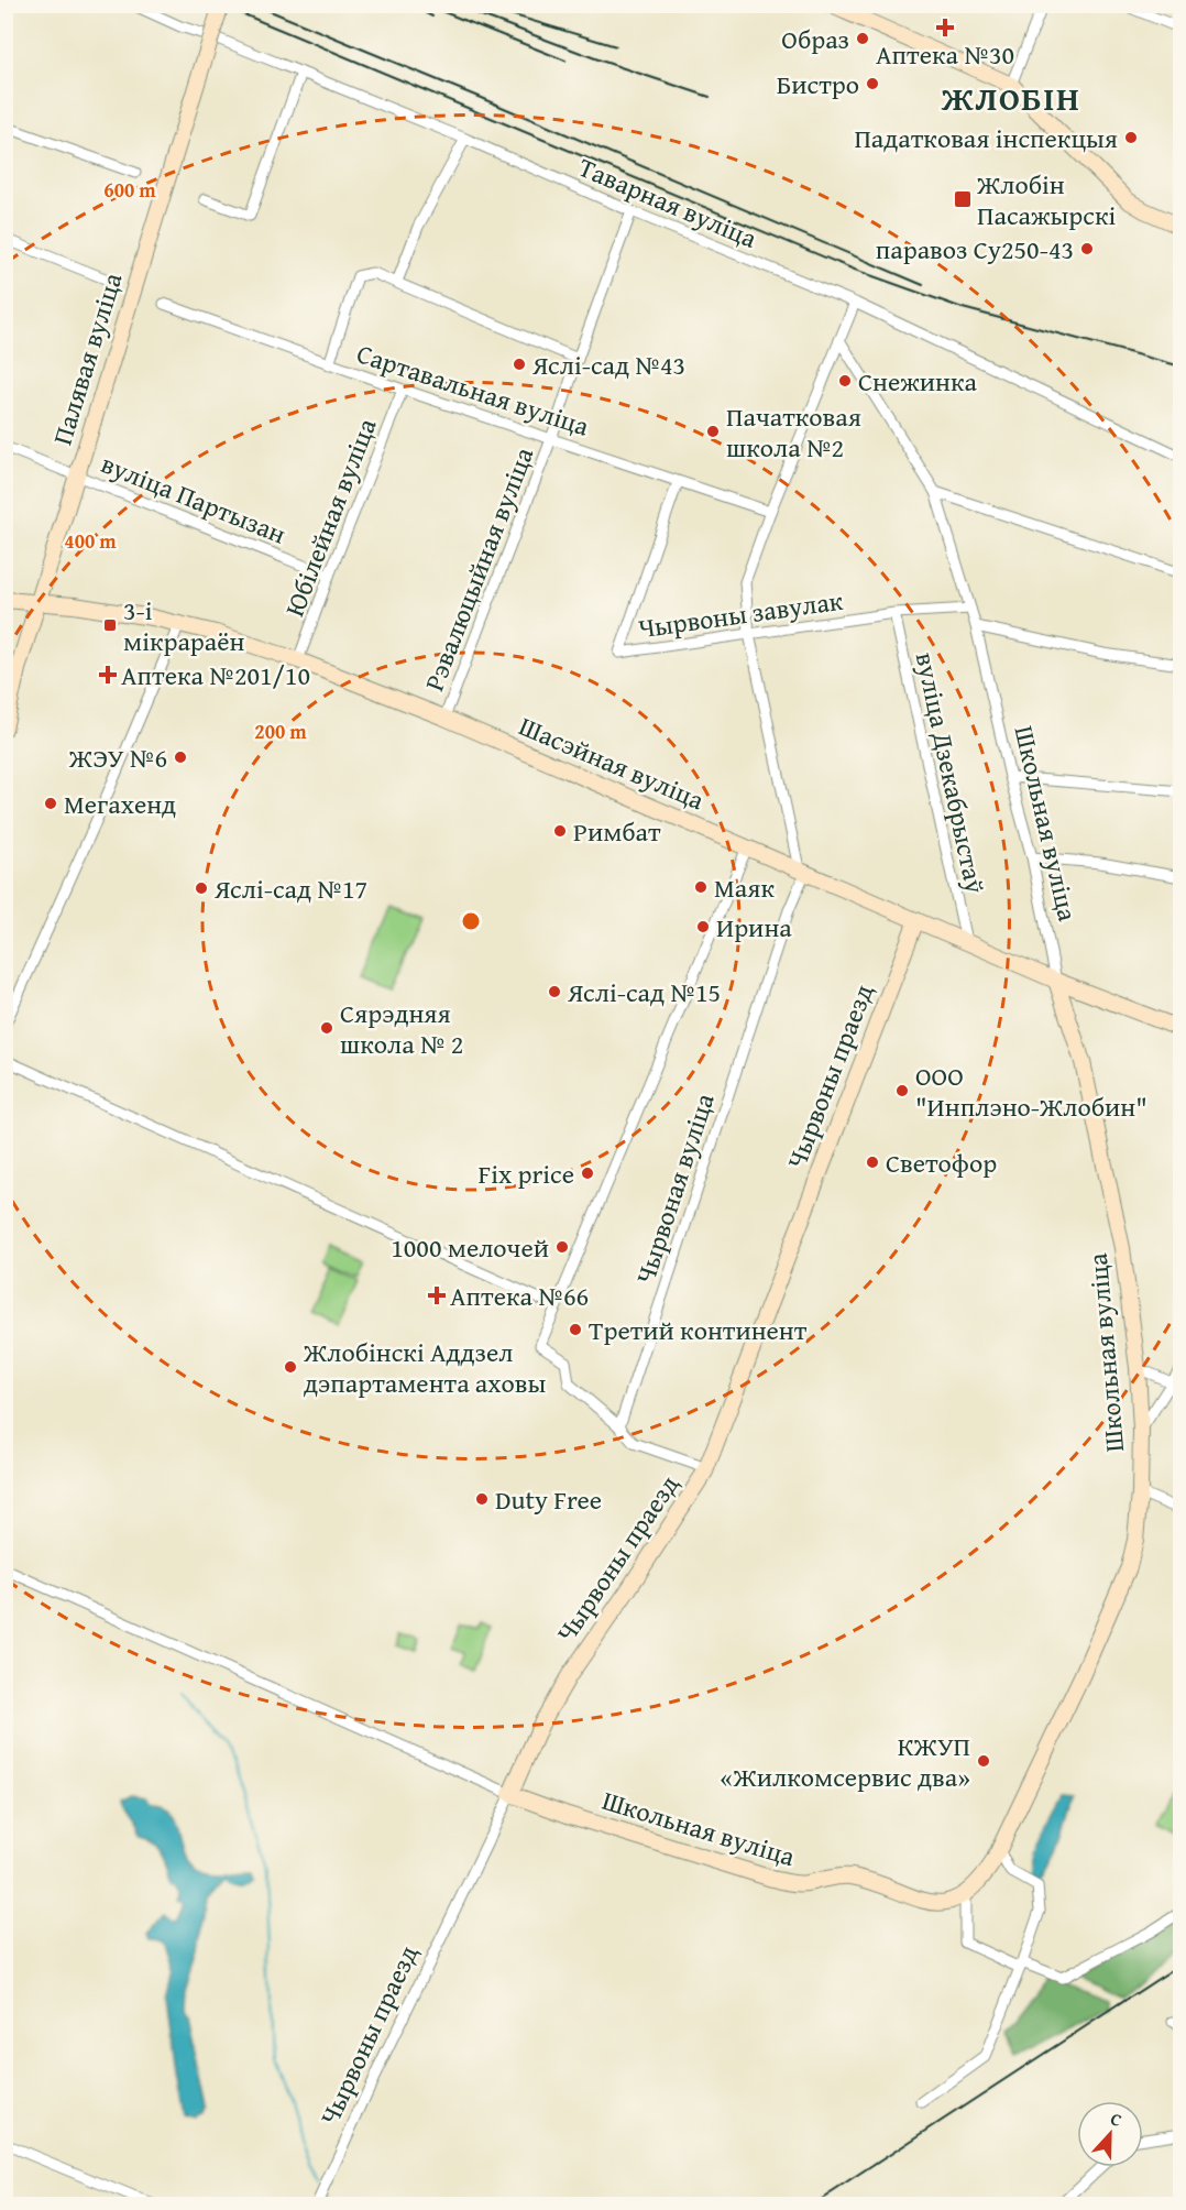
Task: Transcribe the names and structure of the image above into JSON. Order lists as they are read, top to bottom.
{
  "streets": {
    "street": [
      "Таварная вуліца",
      "Палявая вуліца",
      "Сартавальная вуліца",
      "вуліца Партызан",
      "Юбілейная вуліца",
      "Рэвалюцыйная вуліца",
      "Чырвоны завулак",
      "Шасэйная вуліца",
      "вуліца Дзекабрыстаў",
      "Школьная вуліца",
      "Чырвоны праезд",
      "Чырвоная вуліца"
    ]
  },
  "crossings": [
    ["Таварная вуліца", "Рэвалюцыйная вуліца"],
    ["Палявая вуліца", "вуліца Партызан"],
    ["Палявая вуліца", "Шасэйная вуліца"],
    ["Сартавальная вуліца", "Юбілейная вуліца"],
    ["Сартавальная вуліца", "Рэвалюцыйная вуліца"],
    ["Сартавальная вуліца", "Чырвоны завулак"],
    ["вуліца Партызан", "Юбілейная вуліца"],
    ["Юбілейная вуліца", "Шасэйная вуліца"],
    ["Рэвалюцыйная вуліца", "Шасэйная вуліца"],
    ["Чырвоны завулак", "вуліца Дзекабрыстаў"],
    ["Чырвоны завулак", "Школьная вуліца"],
    ["Шасэйная вуліца", "вуліца Дзекабрыстаў"],
    ["Шасэйная вуліца", "Школьная вуліца"],
    ["Шасэйная вуліца", "Чырвоны праезд"],
    ["Шасэйная вуліца", "Чырвоная вуліца"],
    ["Школьная вуліца", "Чырвоны праезд"]
  ],
  "districts": ["ЖЛОБІН"],
  "places": {
    "health": ["Аптека №30", "Аптека №201/10", "Аптека №66"],
    "other": [
      "Образ",
      "Бистро",
      "Падатковая інспекцыя",
      "паравоз Су250-43",
      "Яслі-сад №43",
      "Снежинка",
      "Пачатковая школа №2",
      "ЖЭУ №6",
      "Мегахенд",
      "Римбат",
      "Маяк",
      "Яслі-сад №17",
      "Ирина",
      "Яслі-сад №15",
      "Сярэдняя школа № 2",
      "ООО \"Инплэно-Жлобин\"",
      "Светофор",
      "Fix price",
      "1000 мелочей",
      "Третий континент",
      "Жлобінскі Аддзел дэпартамента аховы",
      "Duty Free",
      "КЖУП «Жилкомсервис два»"
    ],
    "transit": ["Жлобін Пасажырскі", "3-і мікрараён"]
  },
  "north": "top",
  "rings": ["600 m", "400 m", "200 m"]
}
